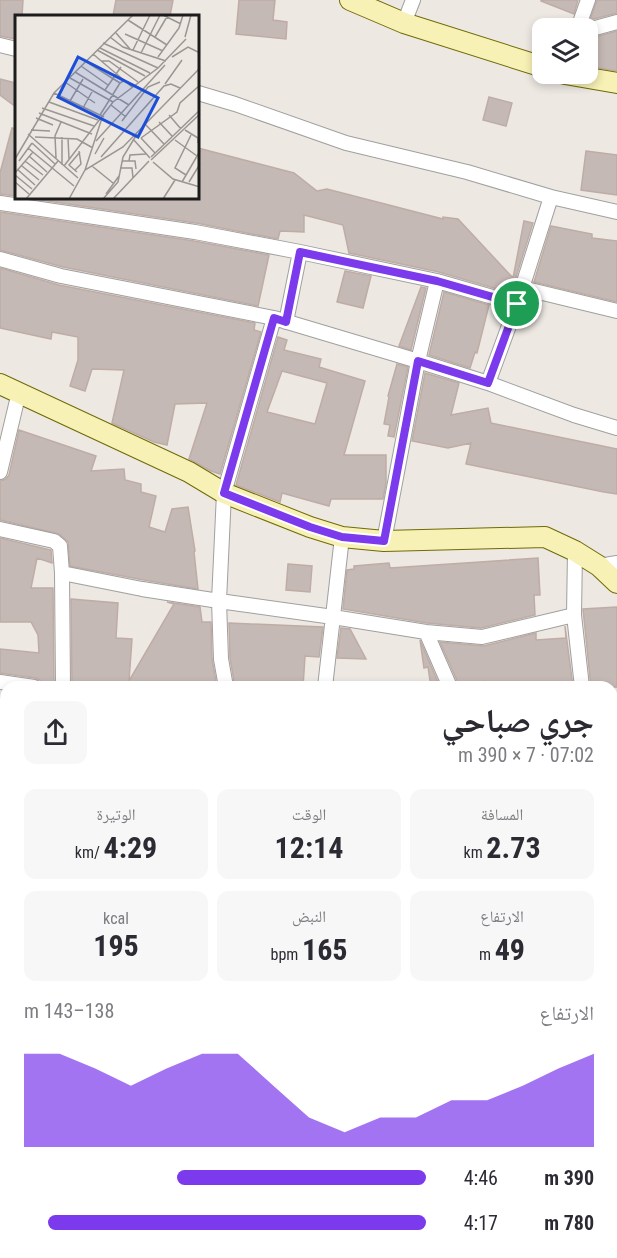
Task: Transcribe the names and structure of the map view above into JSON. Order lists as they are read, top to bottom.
{
  "page": {
    "heading": ["جري صباحي", "07:02 · 7 × 390 m"],
    "stats": [
      ["المسافة", "2.73 km"],
      ["الوقت", "12:14"],
      ["الوتيرة", "4:29 /km"],
      ["الارتفاع", "49 m"],
      ["النبض", "165 bpm"],
      ["kcal", "195"]
    ],
    "chart": ["الارتفاع", "138–143 m"],
    "list": [
      {
        "name": "390 m",
        "note": "4:46"
      },
      {
        "name": "780 m",
        "note": "4:17"
      }
    ]
  }
}
